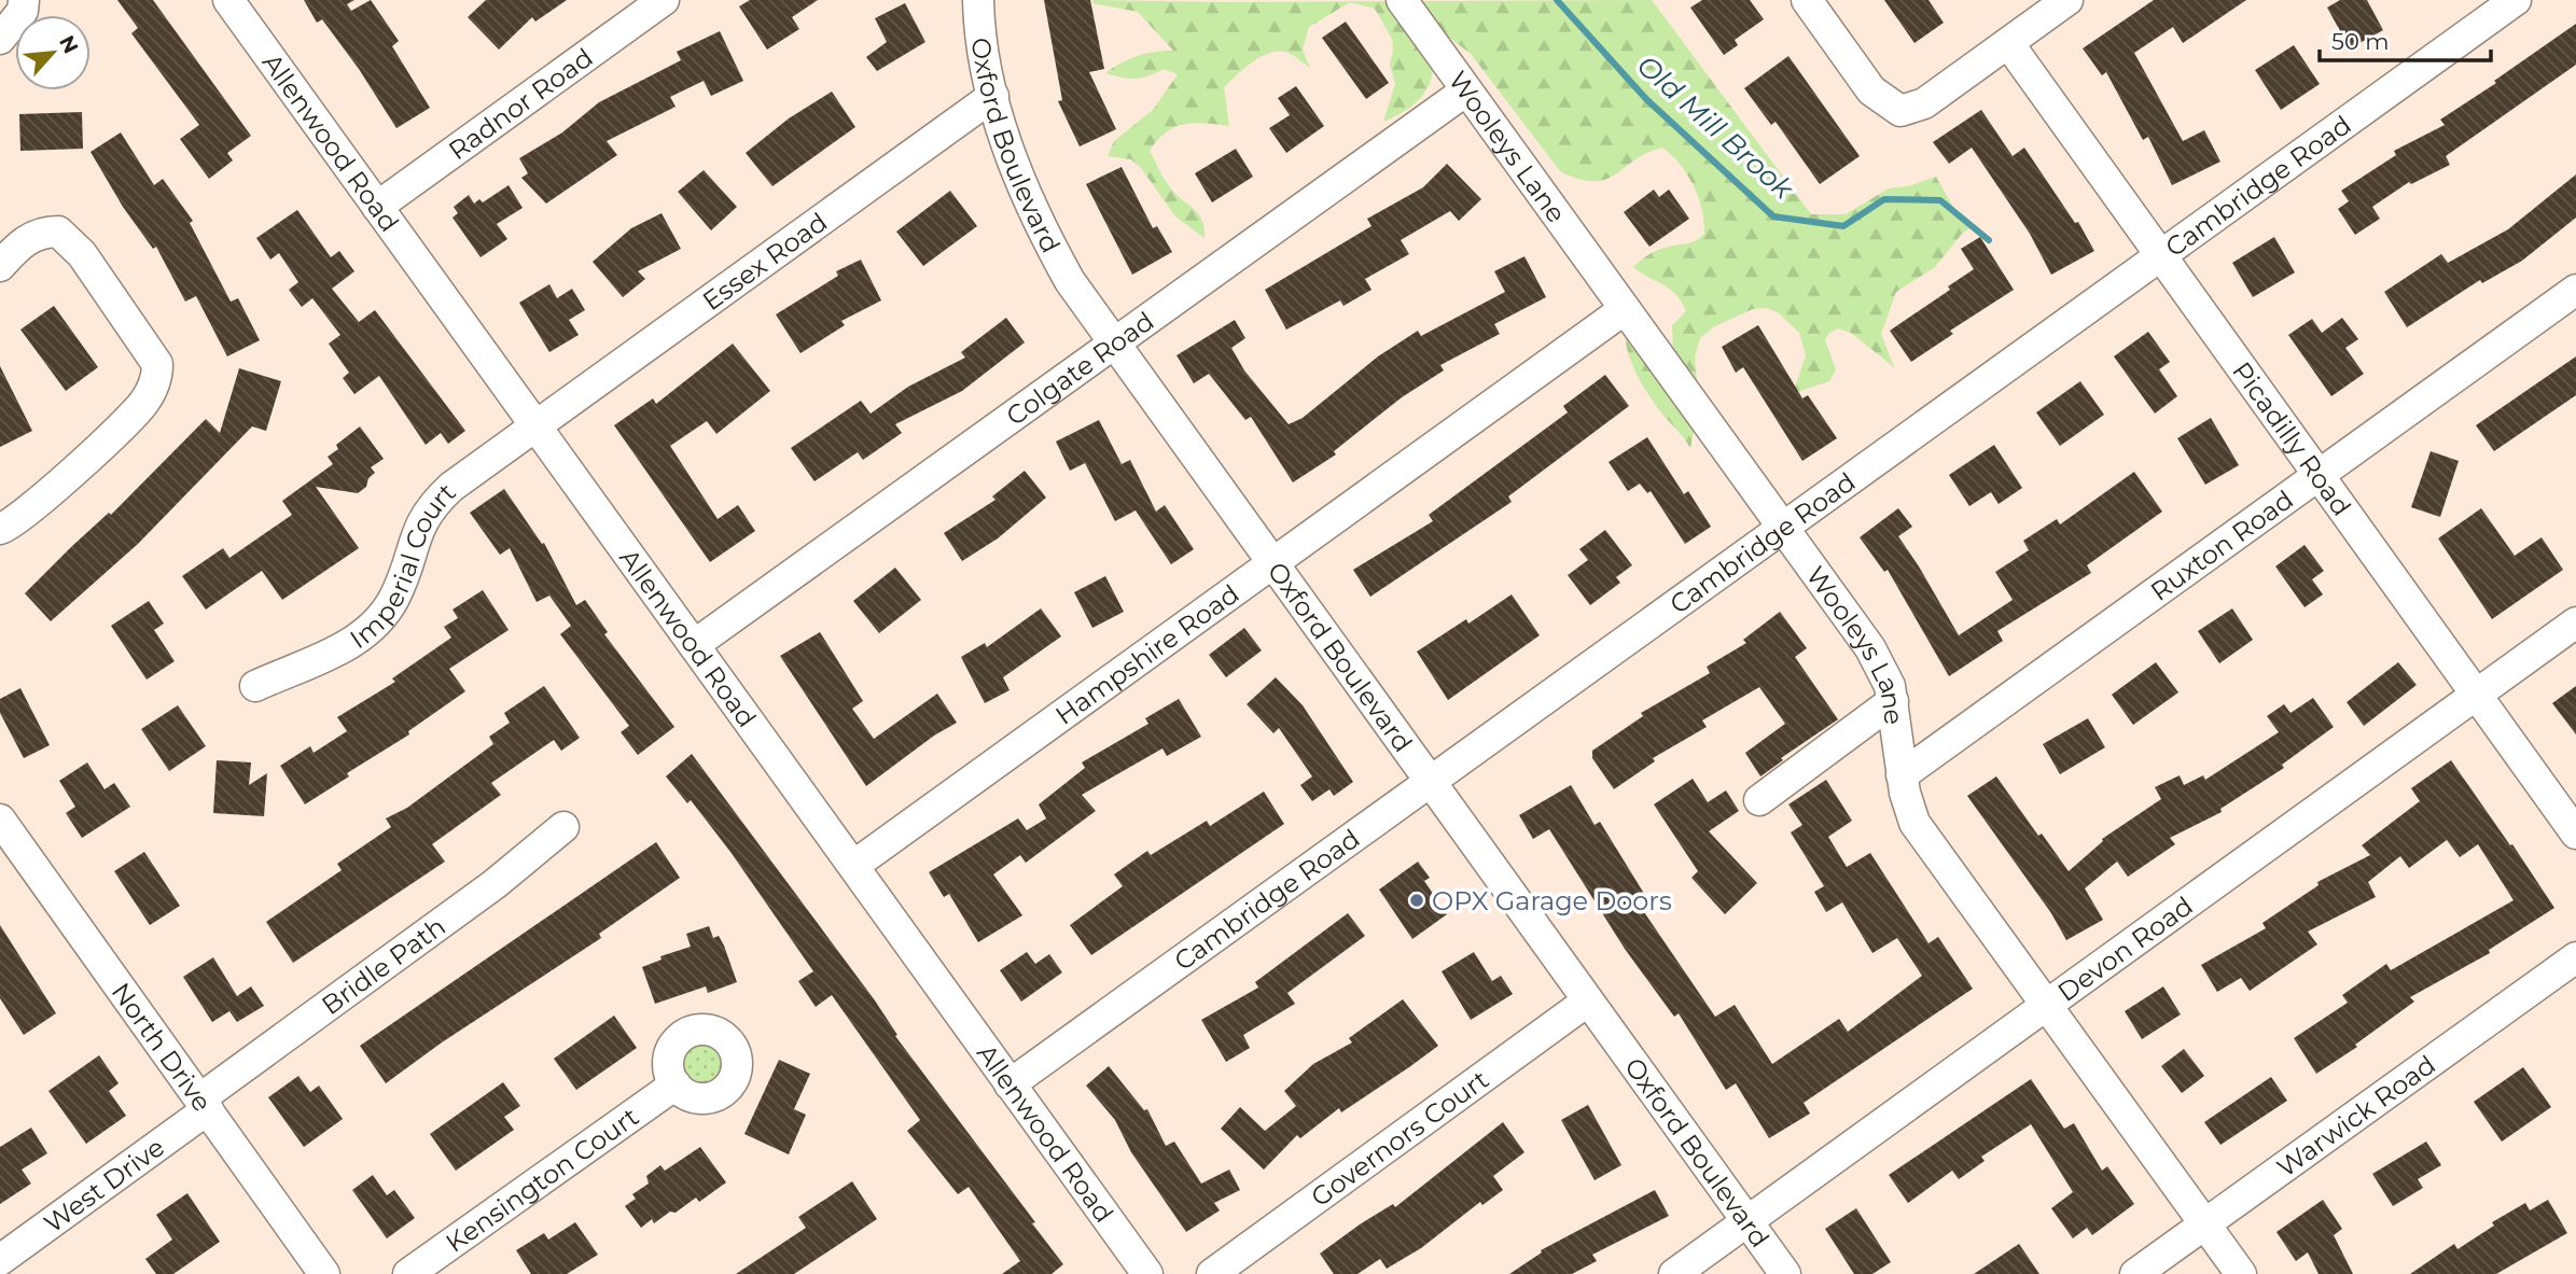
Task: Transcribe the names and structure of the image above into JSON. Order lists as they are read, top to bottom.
{
  "streets": {
    "street": [
      "Radnor Road",
      "Allenwood Road",
      "Oxford Boulevard",
      "Wooleys Lane",
      "Cambridge Road",
      "Essex Road",
      "Colgate Road",
      "Picadilly Road",
      "Ruxton Road",
      "Imperial Court",
      "Hampshire Road",
      "Devon Road",
      "Bridle Path",
      "North Drive",
      "Warwick Road",
      "Governors Court",
      "Kensington Court",
      "West Drive"
    ]
  },
  "crossings": [
    ["Radnor Road", "Allenwood Road"],
    ["Allenwood Road", "Cambridge Road"],
    ["Allenwood Road", "Essex Road"],
    ["Allenwood Road", "Colgate Road"],
    ["Allenwood Road", "Imperial Court"],
    ["Allenwood Road", "Hampshire Road"],
    ["Oxford Boulevard", "Cambridge Road"],
    ["Oxford Boulevard", "Essex Road"],
    ["Oxford Boulevard", "Colgate Road"],
    ["Oxford Boulevard", "Hampshire Road"],
    ["Oxford Boulevard", "Devon Road"],
    ["Oxford Boulevard", "Governors Court"],
    ["Wooleys Lane", "Cambridge Road"],
    ["Wooleys Lane", "Colgate Road"],
    ["Wooleys Lane", "Ruxton Road"],
    ["Wooleys Lane", "Hampshire Road"],
    ["Wooleys Lane", "Devon Road"],
    ["Wooleys Lane", "Warwick Road"],
    ["Cambridge Road", "Picadilly Road"],
    ["Essex Road", "Imperial Court"],
    ["Picadilly Road", "Ruxton Road"],
    ["Picadilly Road", "Devon Road"],
    ["Bridle Path", "North Drive"],
    ["Bridle Path", "West Drive"],
    ["North Drive", "West Drive"]
  ],
  "water": ["Old Mill Brook"],
  "places": ["OPX Garage Doors"],
  "scale_bar": "50 m",
  "north": "top right"
}
